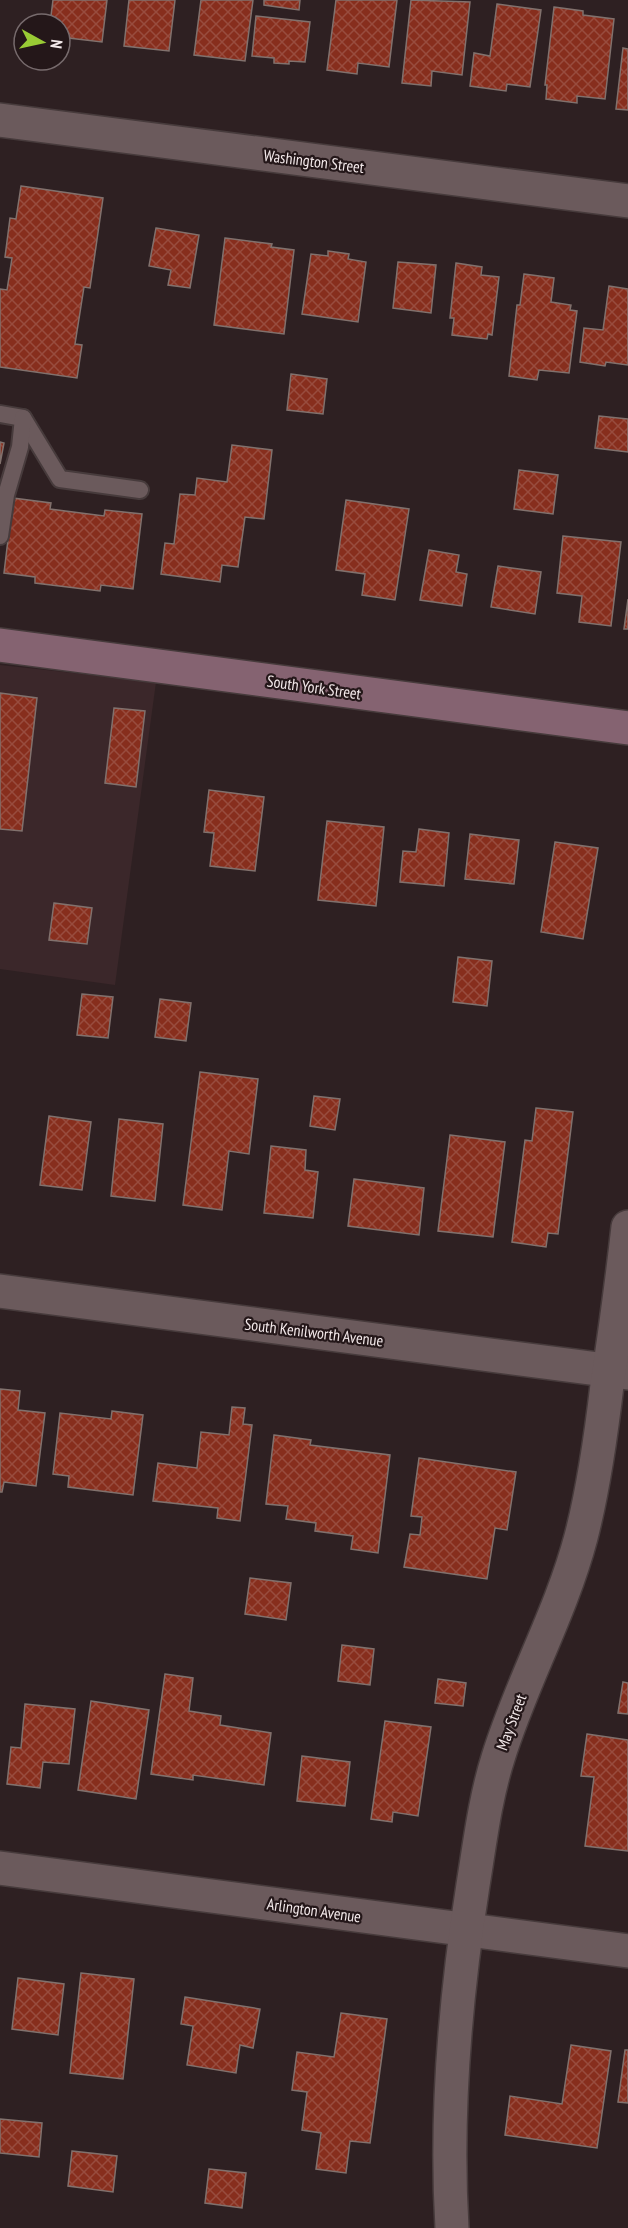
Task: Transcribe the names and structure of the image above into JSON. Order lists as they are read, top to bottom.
{
  "streets": {
    "main road": ["South York Street"],
    "street": [
      "Washington Street",
      "South Kenilworth Avenue",
      "May Street",
      "Arlington Avenue"
    ]
  },
  "crossings": [
    ["South Kenilworth Avenue", "May Street"],
    ["May Street", "Arlington Avenue"]
  ],
  "north": "right"
}
